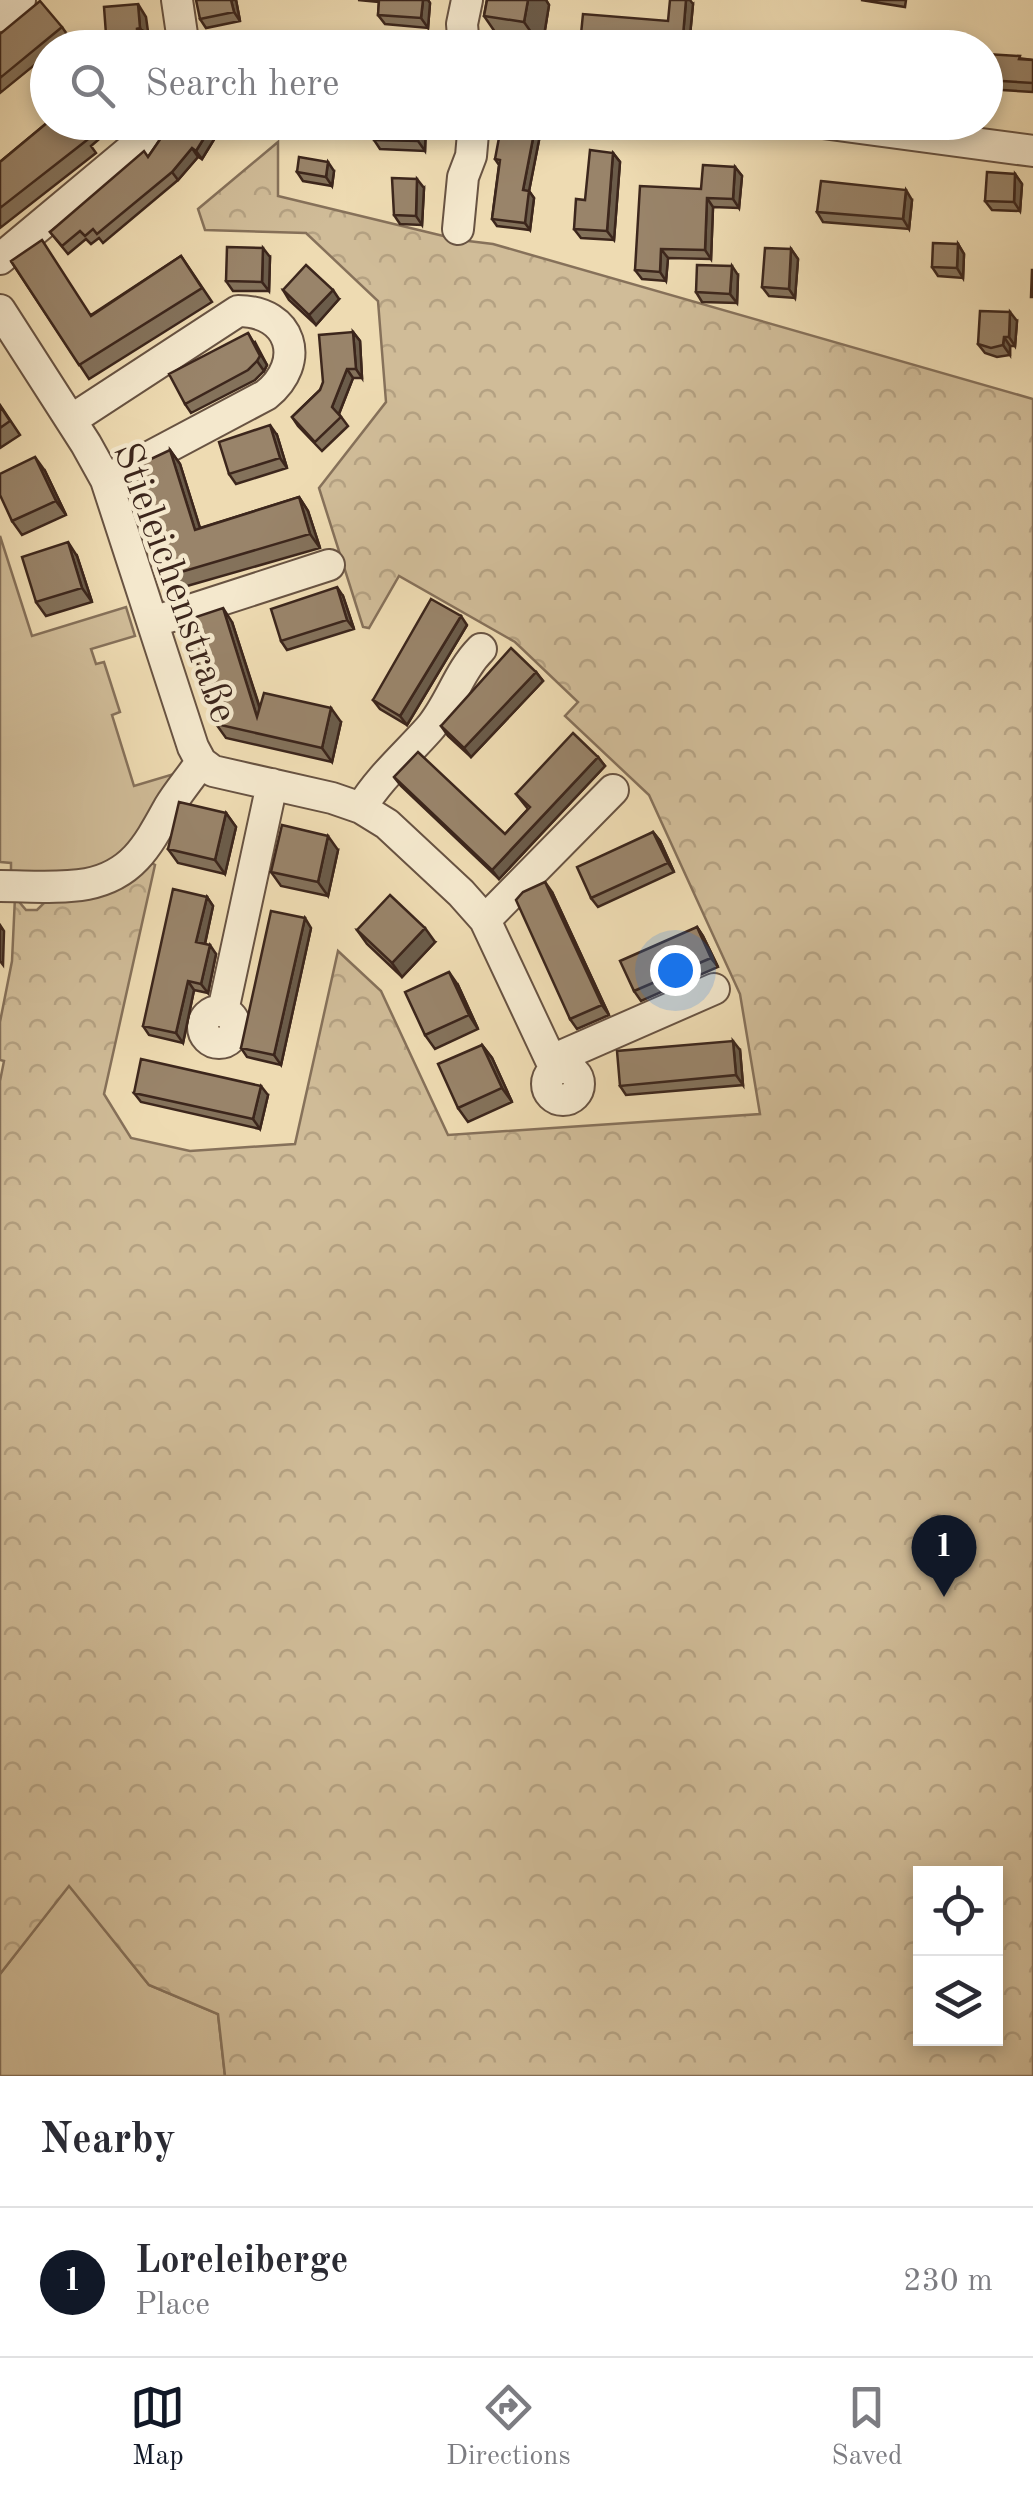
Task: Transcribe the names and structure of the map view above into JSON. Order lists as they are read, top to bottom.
{
  "streets": {
    "street": ["Stieleichenstraße"]
  },
  "page": {
    "search": "Search here",
    "pins": "1",
    "heading": "Nearby",
    "list": [
      {
        "mark": "1",
        "name": "Loreleiberge",
        "note": "Place",
        "value": "230 m"
      }
    ],
    "nav": ["Map", "Directions", "Saved"]
  }
}
